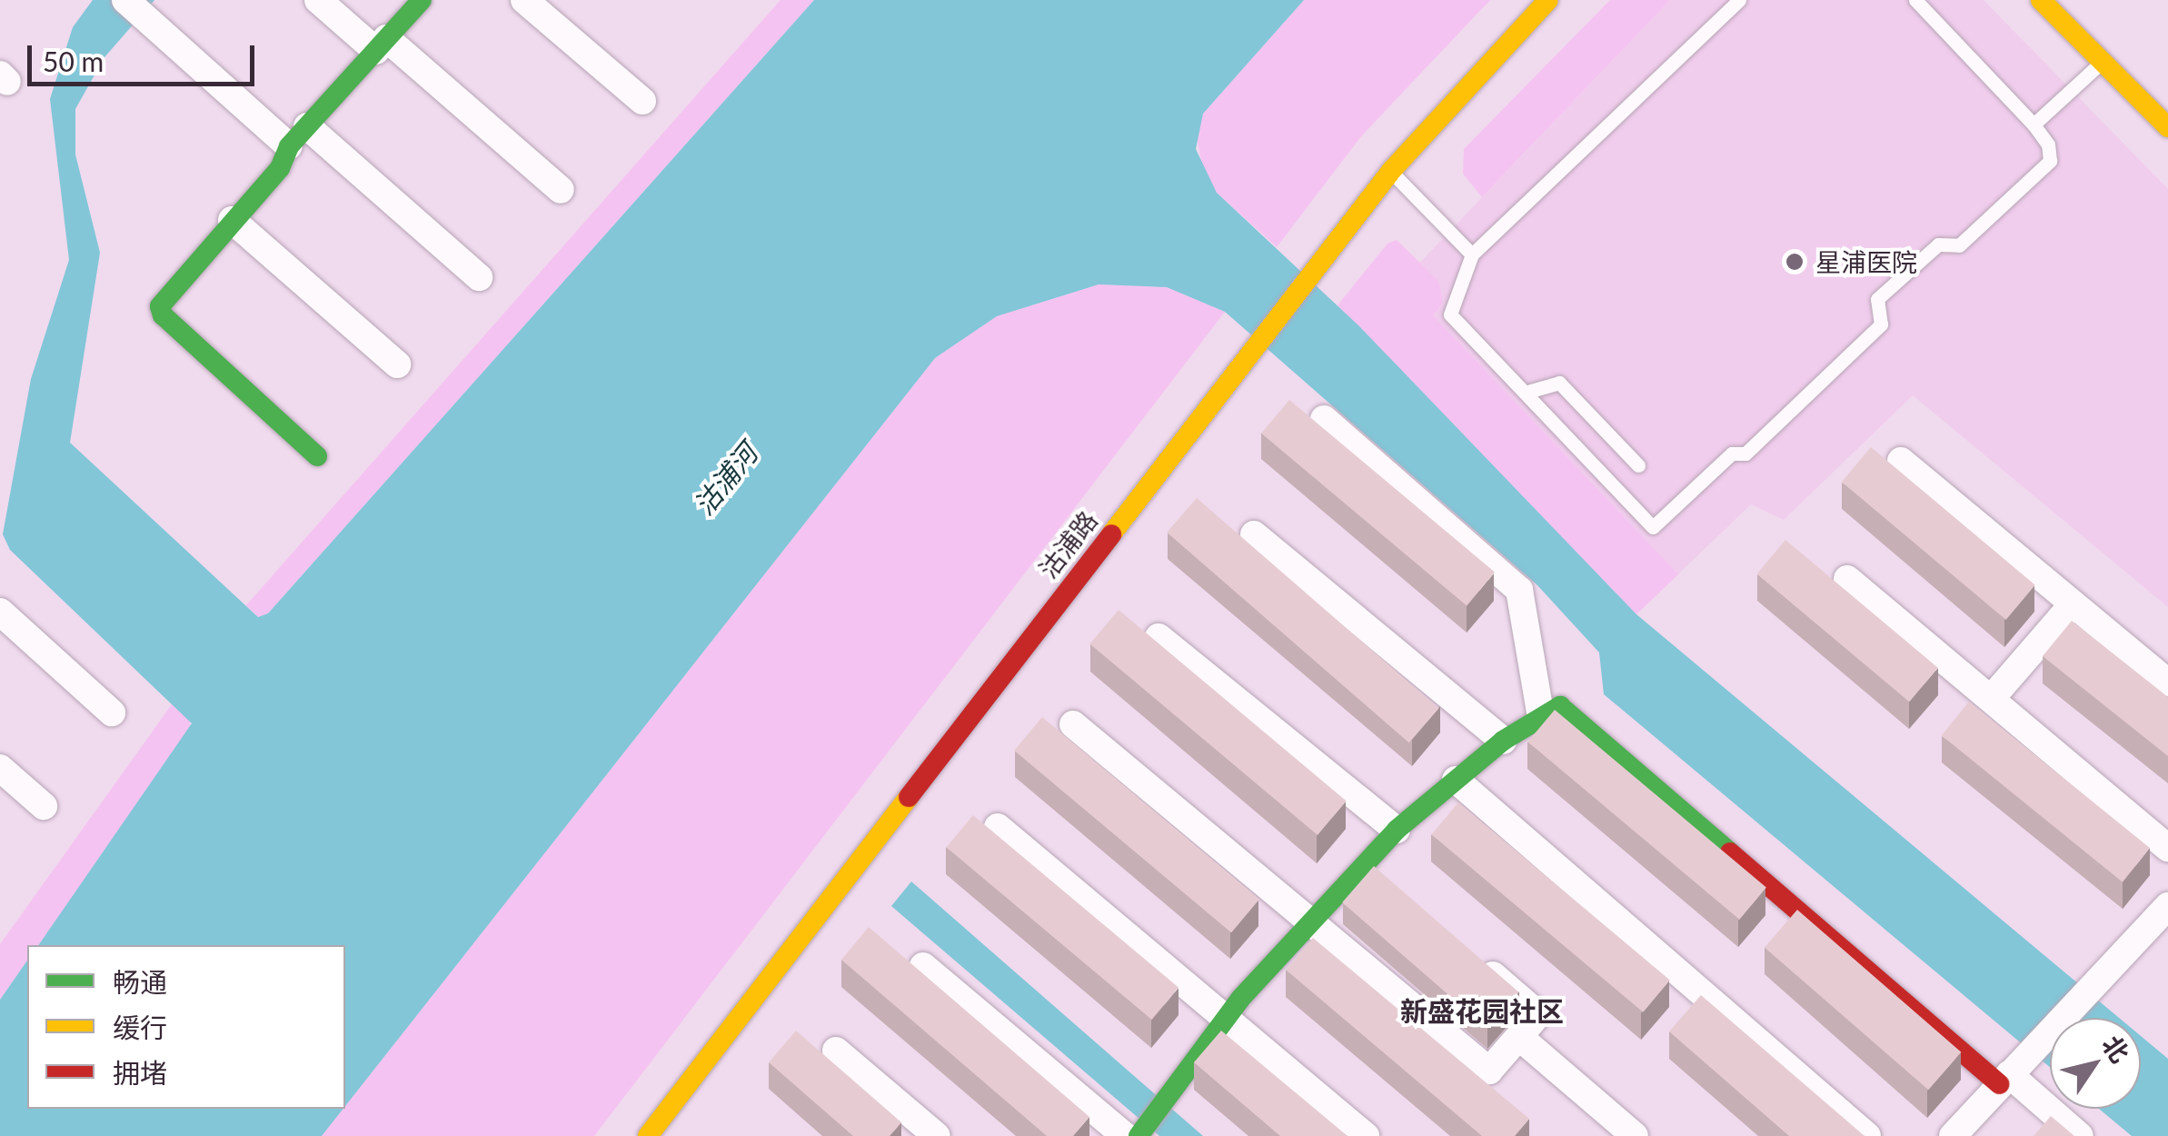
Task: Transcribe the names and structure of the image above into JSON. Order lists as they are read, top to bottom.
{
  "streets": {
    "street": ["沽浦路"]
  },
  "districts": ["新盛花园社区"],
  "water": ["沽浦河"],
  "places": ["星浦医院"],
  "legend": ["畅通", "缓行", "拥堵"],
  "scale_bar": "50 m",
  "north": "top right"
}
